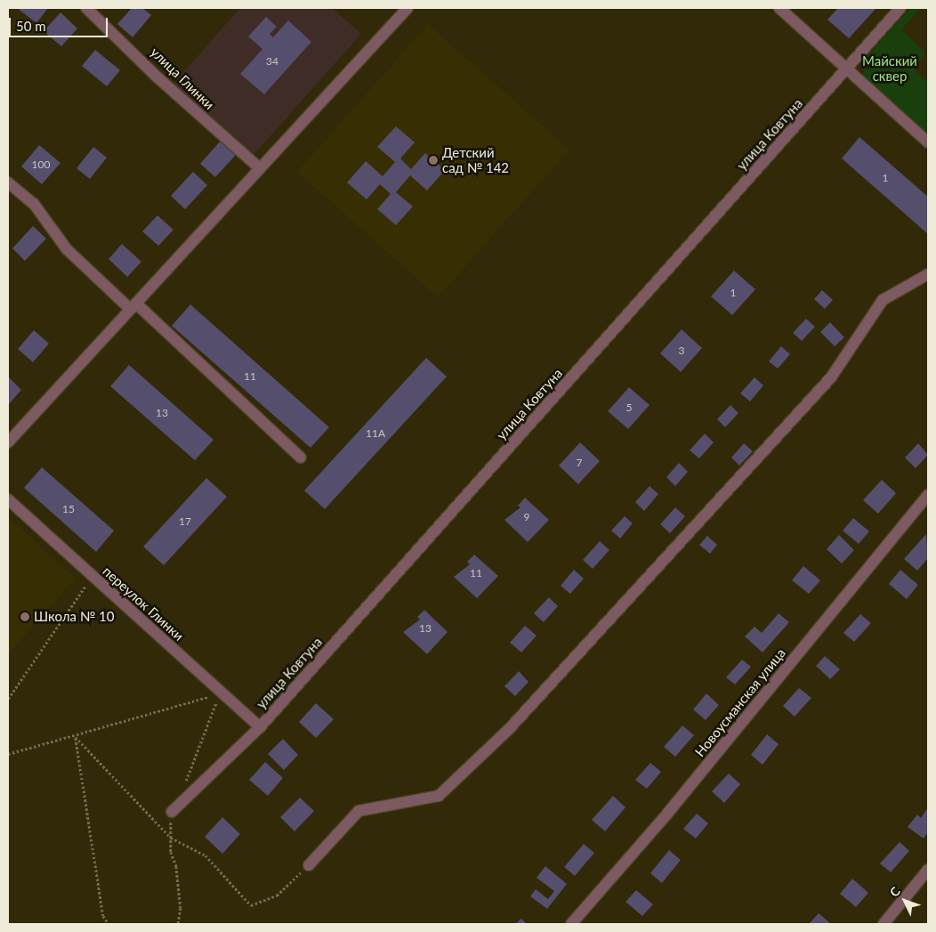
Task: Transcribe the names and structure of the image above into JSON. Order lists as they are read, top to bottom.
{
  "streets": {
    "street": [
      "улица Глинки",
      "улица Ковтуна",
      "переулок Глинки",
      "Новоусманская улица"
    ]
  },
  "crossings": [
    ["улица Ковтуна", "переулок Глинки"]
  ],
  "parks": ["Майский сквер"],
  "places": ["Детский сад № 142", "Школа № 10"],
  "house_numbers": [
    "34",
    "100",
    "1",
    "1",
    "3",
    "11",
    "5",
    "13",
    "11А",
    "7",
    "15",
    "9",
    "17",
    "11",
    "13"
  ],
  "scale_bar": "50 m",
  "north": "top left"
}
